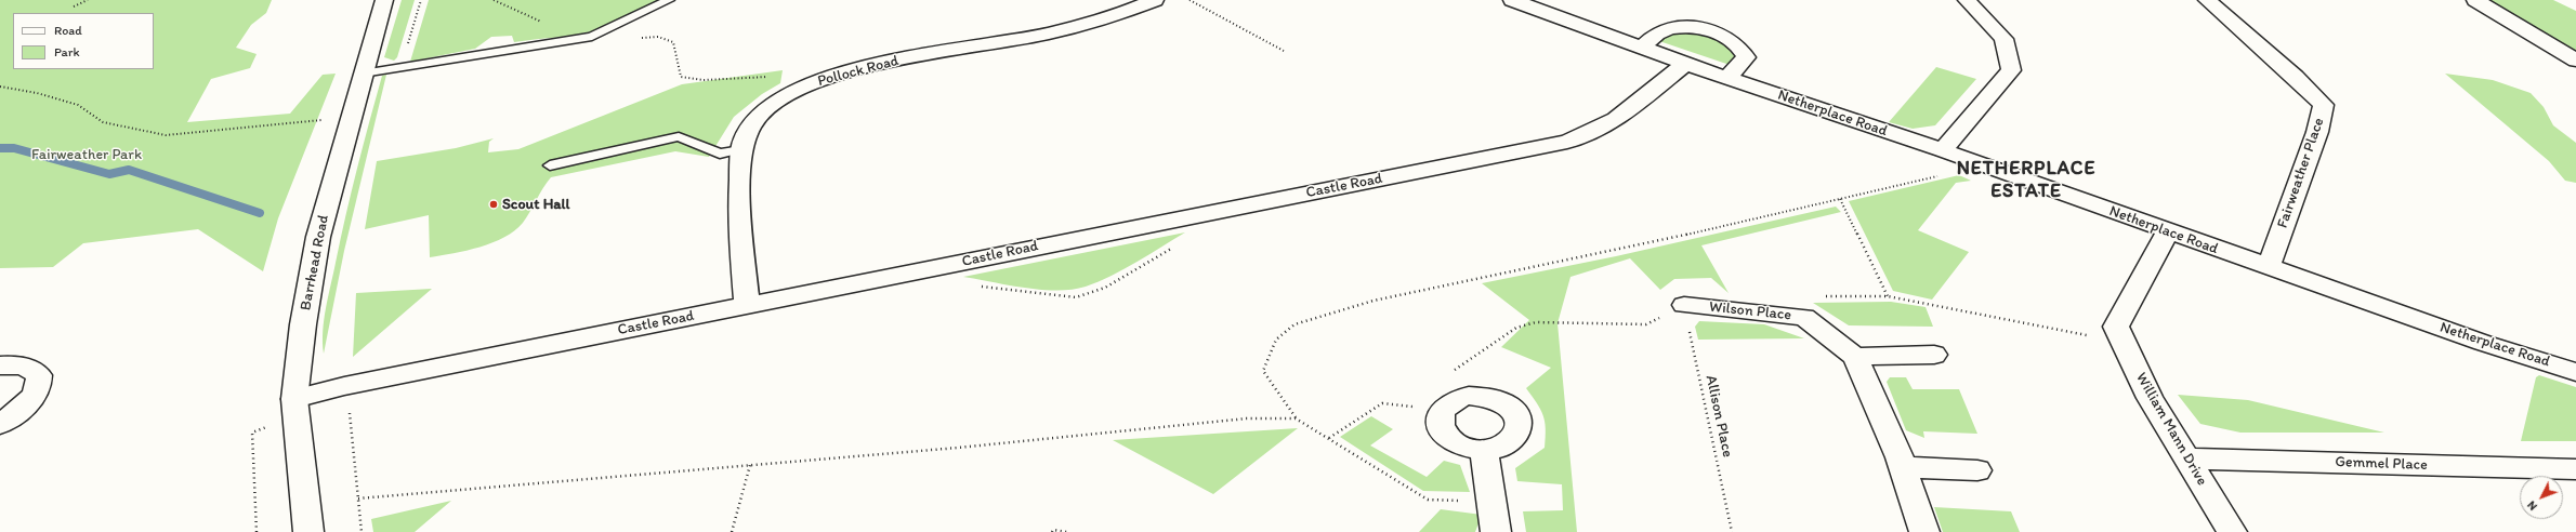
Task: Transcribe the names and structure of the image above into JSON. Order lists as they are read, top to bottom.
{
  "streets": {
    "street": [
      "Pollock Road",
      "Netherplace Road",
      "Fairweather Place",
      "Castle Road",
      "Barrhead Road",
      "Wilson Place",
      "William Mann Drive",
      "Gemmel Place"
    ],
    "path": ["Allison Place"]
  },
  "crossings": [
    ["Pollock Road", "Castle Road"],
    ["Netherplace Road", "Fairweather Place"],
    ["Netherplace Road", "Castle Road"],
    ["Netherplace Road", "William Mann Drive"],
    ["Castle Road", "Barrhead Road"],
    ["Wilson Place", "Allison Place"],
    ["William Mann Drive", "Gemmel Place"]
  ],
  "districts": ["NETHERPLACE ESTATE"],
  "parks": ["Fairweather Park"],
  "places": ["Scout Hall"],
  "legend": ["Road", "Park"],
  "north": "bottom left"
}
